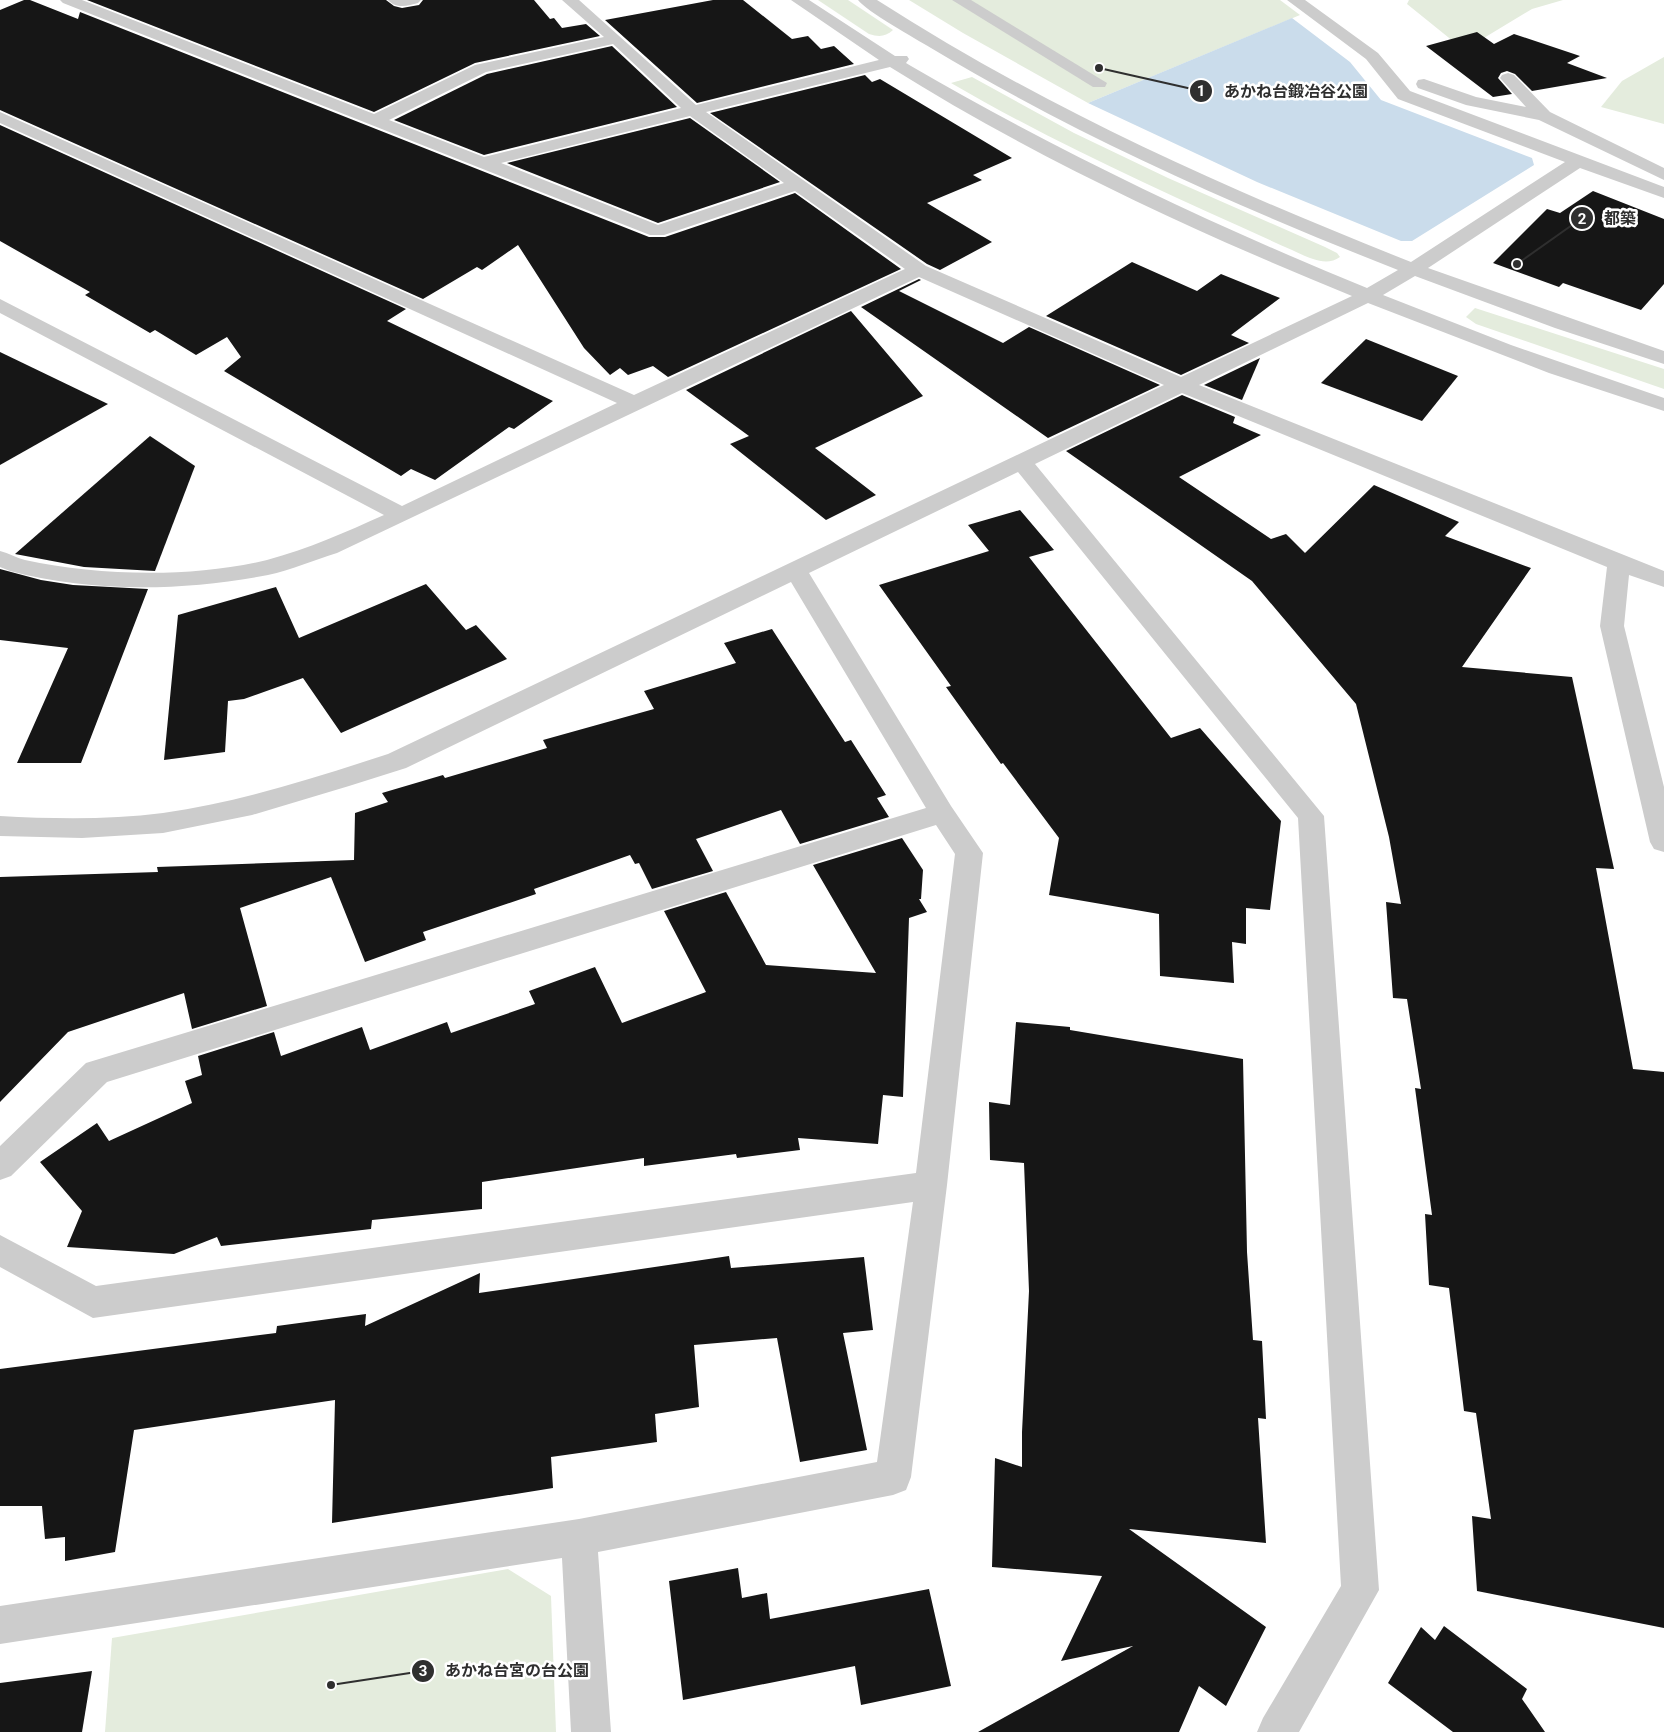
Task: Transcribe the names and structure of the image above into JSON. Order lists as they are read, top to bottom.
{
  "places": ["あかね台鍛冶谷公園", "都築", "あかね台宮の台公園"]
}
